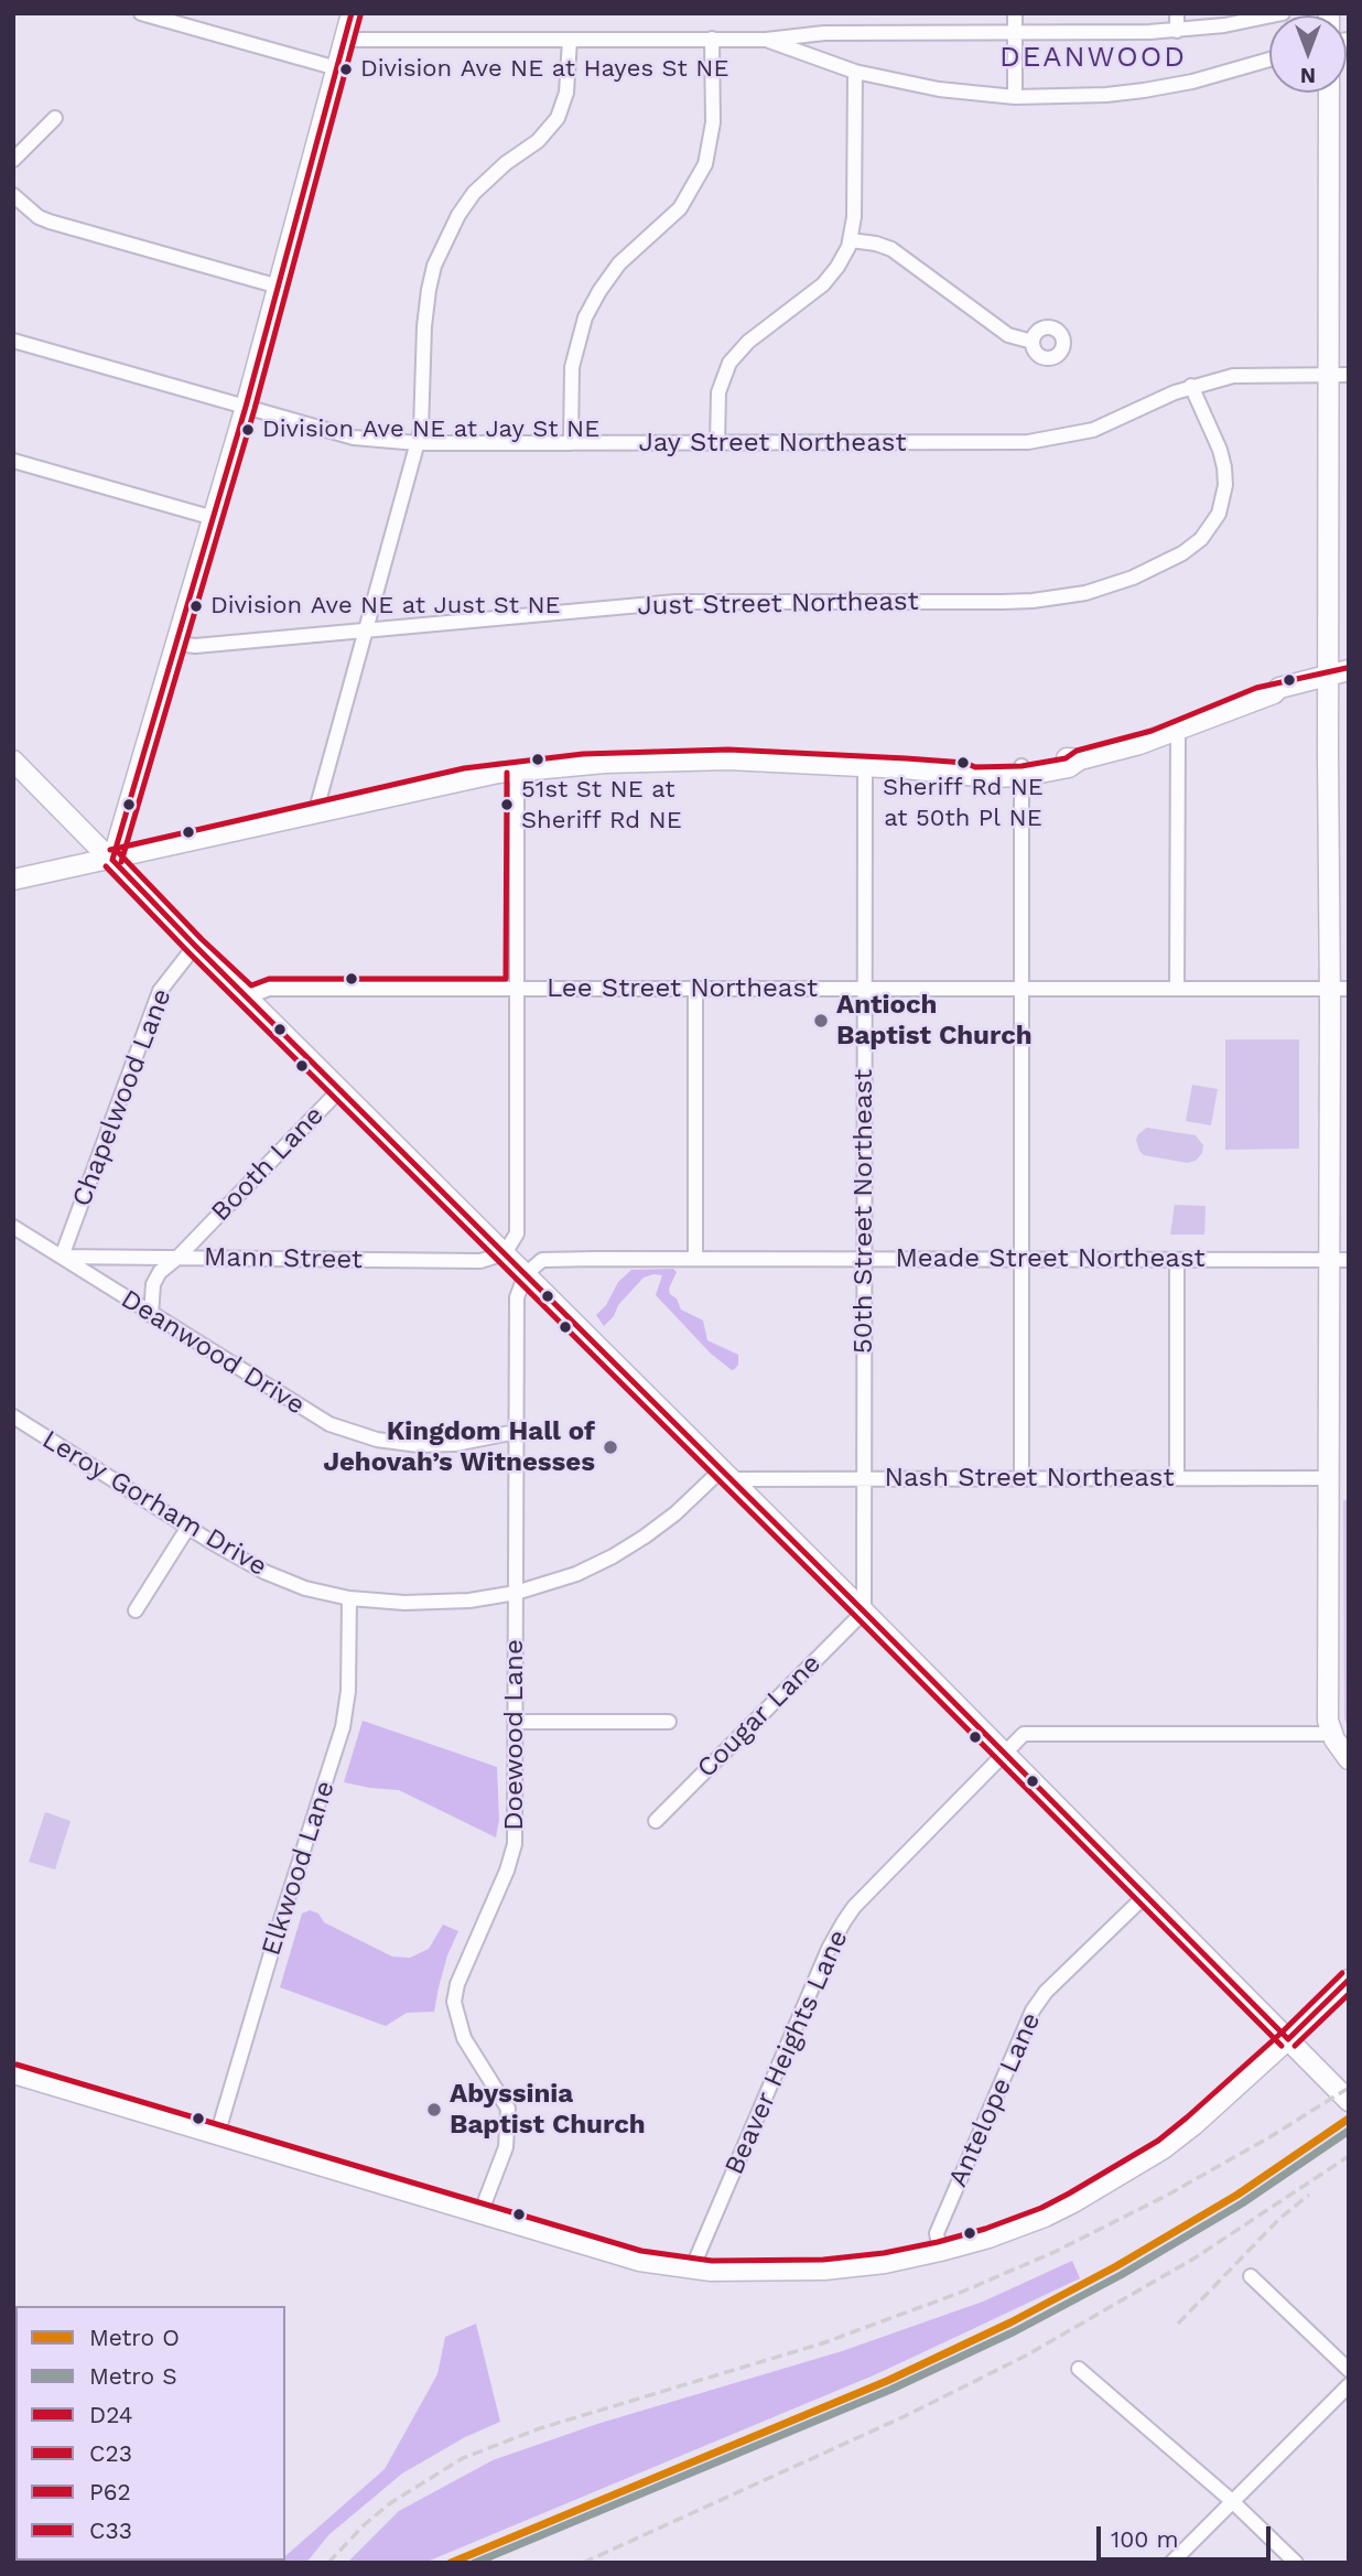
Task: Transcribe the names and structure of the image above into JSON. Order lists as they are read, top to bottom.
{
  "streets": {
    "street": [
      "Jay Street Northeast",
      "Just Street Northeast",
      "Lee Street Northeast",
      "Chapelwood Lane",
      "Booth Lane",
      "50th Street Northeast",
      "Mann Street",
      "Meade Street Northeast",
      "Deanwood Drive",
      "Nash Street Northeast",
      "Leroy Gorham Drive",
      "Cougar Lane",
      "Doewood Lane",
      "Elkwood Lane",
      "Beaver Heights Lane",
      "Antelope Lane"
    ]
  },
  "crossings": [
    ["Jay Street Northeast", "Just Street Northeast"],
    ["Lee Street Northeast", "50th Street Northeast"],
    ["Chapelwood Lane", "Mann Street"],
    ["Chapelwood Lane", "Deanwood Drive"],
    ["Booth Lane", "Mann Street"],
    ["Booth Lane", "Deanwood Drive"],
    ["50th Street Northeast", "Meade Street Northeast"],
    ["50th Street Northeast", "Nash Street Northeast"],
    ["50th Street Northeast", "Cougar Lane"],
    ["Mann Street", "Deanwood Drive"],
    ["Meade Street Northeast", "Doewood Lane"],
    ["Deanwood Drive", "Doewood Lane"],
    ["Nash Street Northeast", "Leroy Gorham Drive"],
    ["Leroy Gorham Drive", "Doewood Lane"],
    ["Leroy Gorham Drive", "Elkwood Lane"]
  ],
  "districts": ["DEANWOOD"],
  "places": [
    "Division Ave NE at Hayes St NE",
    "Division Ave NE at Jay St NE",
    "Division Ave NE at Just St NE",
    "Sheriff Rd NE at 50th Pl NE",
    "51st St NE at Sheriff Rd NE",
    "Antioch Baptist Church",
    "Kingdom Hall of Jehovah’s Witnesses",
    "Abyssinia Baptist Church"
  ],
  "lines": [
    "transit line D24",
    "transit line C23",
    "transit line C33",
    "transit line P62",
    "metro line O",
    "metro line S"
  ],
  "legend": [
    "Metro O",
    "Metro S",
    "D24",
    "C23",
    "P62",
    "C33"
  ],
  "scale_bar": "100 m",
  "north": "bottom"
}
